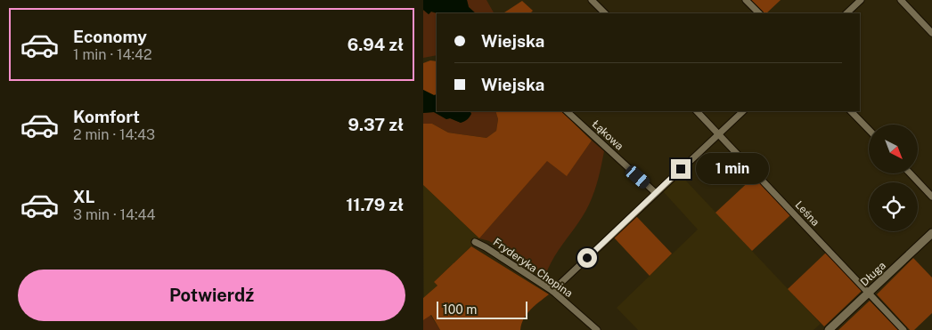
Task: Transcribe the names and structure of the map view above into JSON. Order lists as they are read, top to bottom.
{
  "streets": {
    "street": [
      "Łąkowa",
      "Leśna",
      "Fryderyka Chopina",
      "Długa"
    ]
  },
  "crossings": [
    ["Leśna", "Długa"]
  ],
  "scale_bar": "100 m",
  "north": "bottom right",
  "page": {
    "list": [
      {
        "name": "Economy",
        "note": "1 min · 14:42",
        "value": "6.94 zł"
      },
      {
        "name": "Komfort",
        "note": "2 min · 14:43",
        "value": "9.37 zł"
      },
      {
        "name": "XL",
        "note": "3 min · 14:44",
        "value": "11.79 zł"
      }
    ],
    "banner": ["Wiejska", "Wiejska"],
    "bubble": "1 min",
    "buttons": "Potwierdź",
    "scale": "100 m"
  }
}
